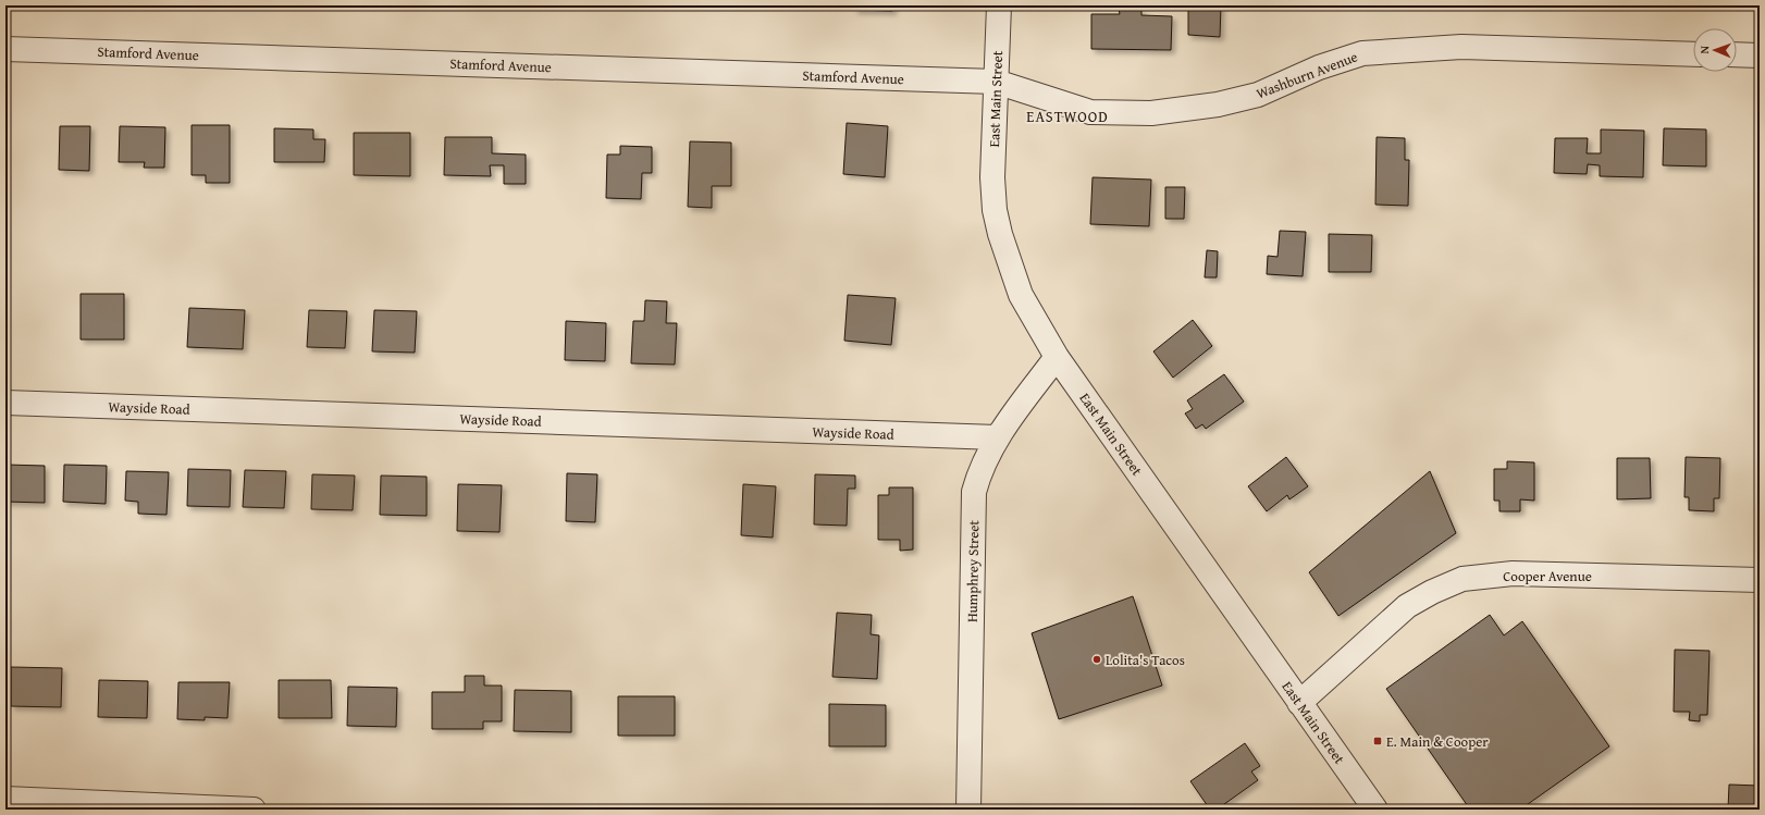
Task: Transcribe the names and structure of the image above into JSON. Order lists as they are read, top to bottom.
{
  "streets": {
    "street": [
      "Stamford Avenue",
      "Washburn Avenue",
      "East Main Street",
      "Wayside Road",
      "Humphrey Street",
      "Cooper Avenue"
    ]
  },
  "crossings": [
    ["Stamford Avenue", "Washburn Avenue"],
    ["Stamford Avenue", "East Main Street"],
    ["Washburn Avenue", "East Main Street"],
    ["East Main Street", "Humphrey Street"],
    ["East Main Street", "Cooper Avenue"],
    ["Wayside Road", "Humphrey Street"]
  ],
  "districts": ["EASTWOOD"],
  "places": {
    "other": ["Lolita's Tacos"],
    "transit": ["E. Main & Cooper"]
  },
  "north": "left"
}
